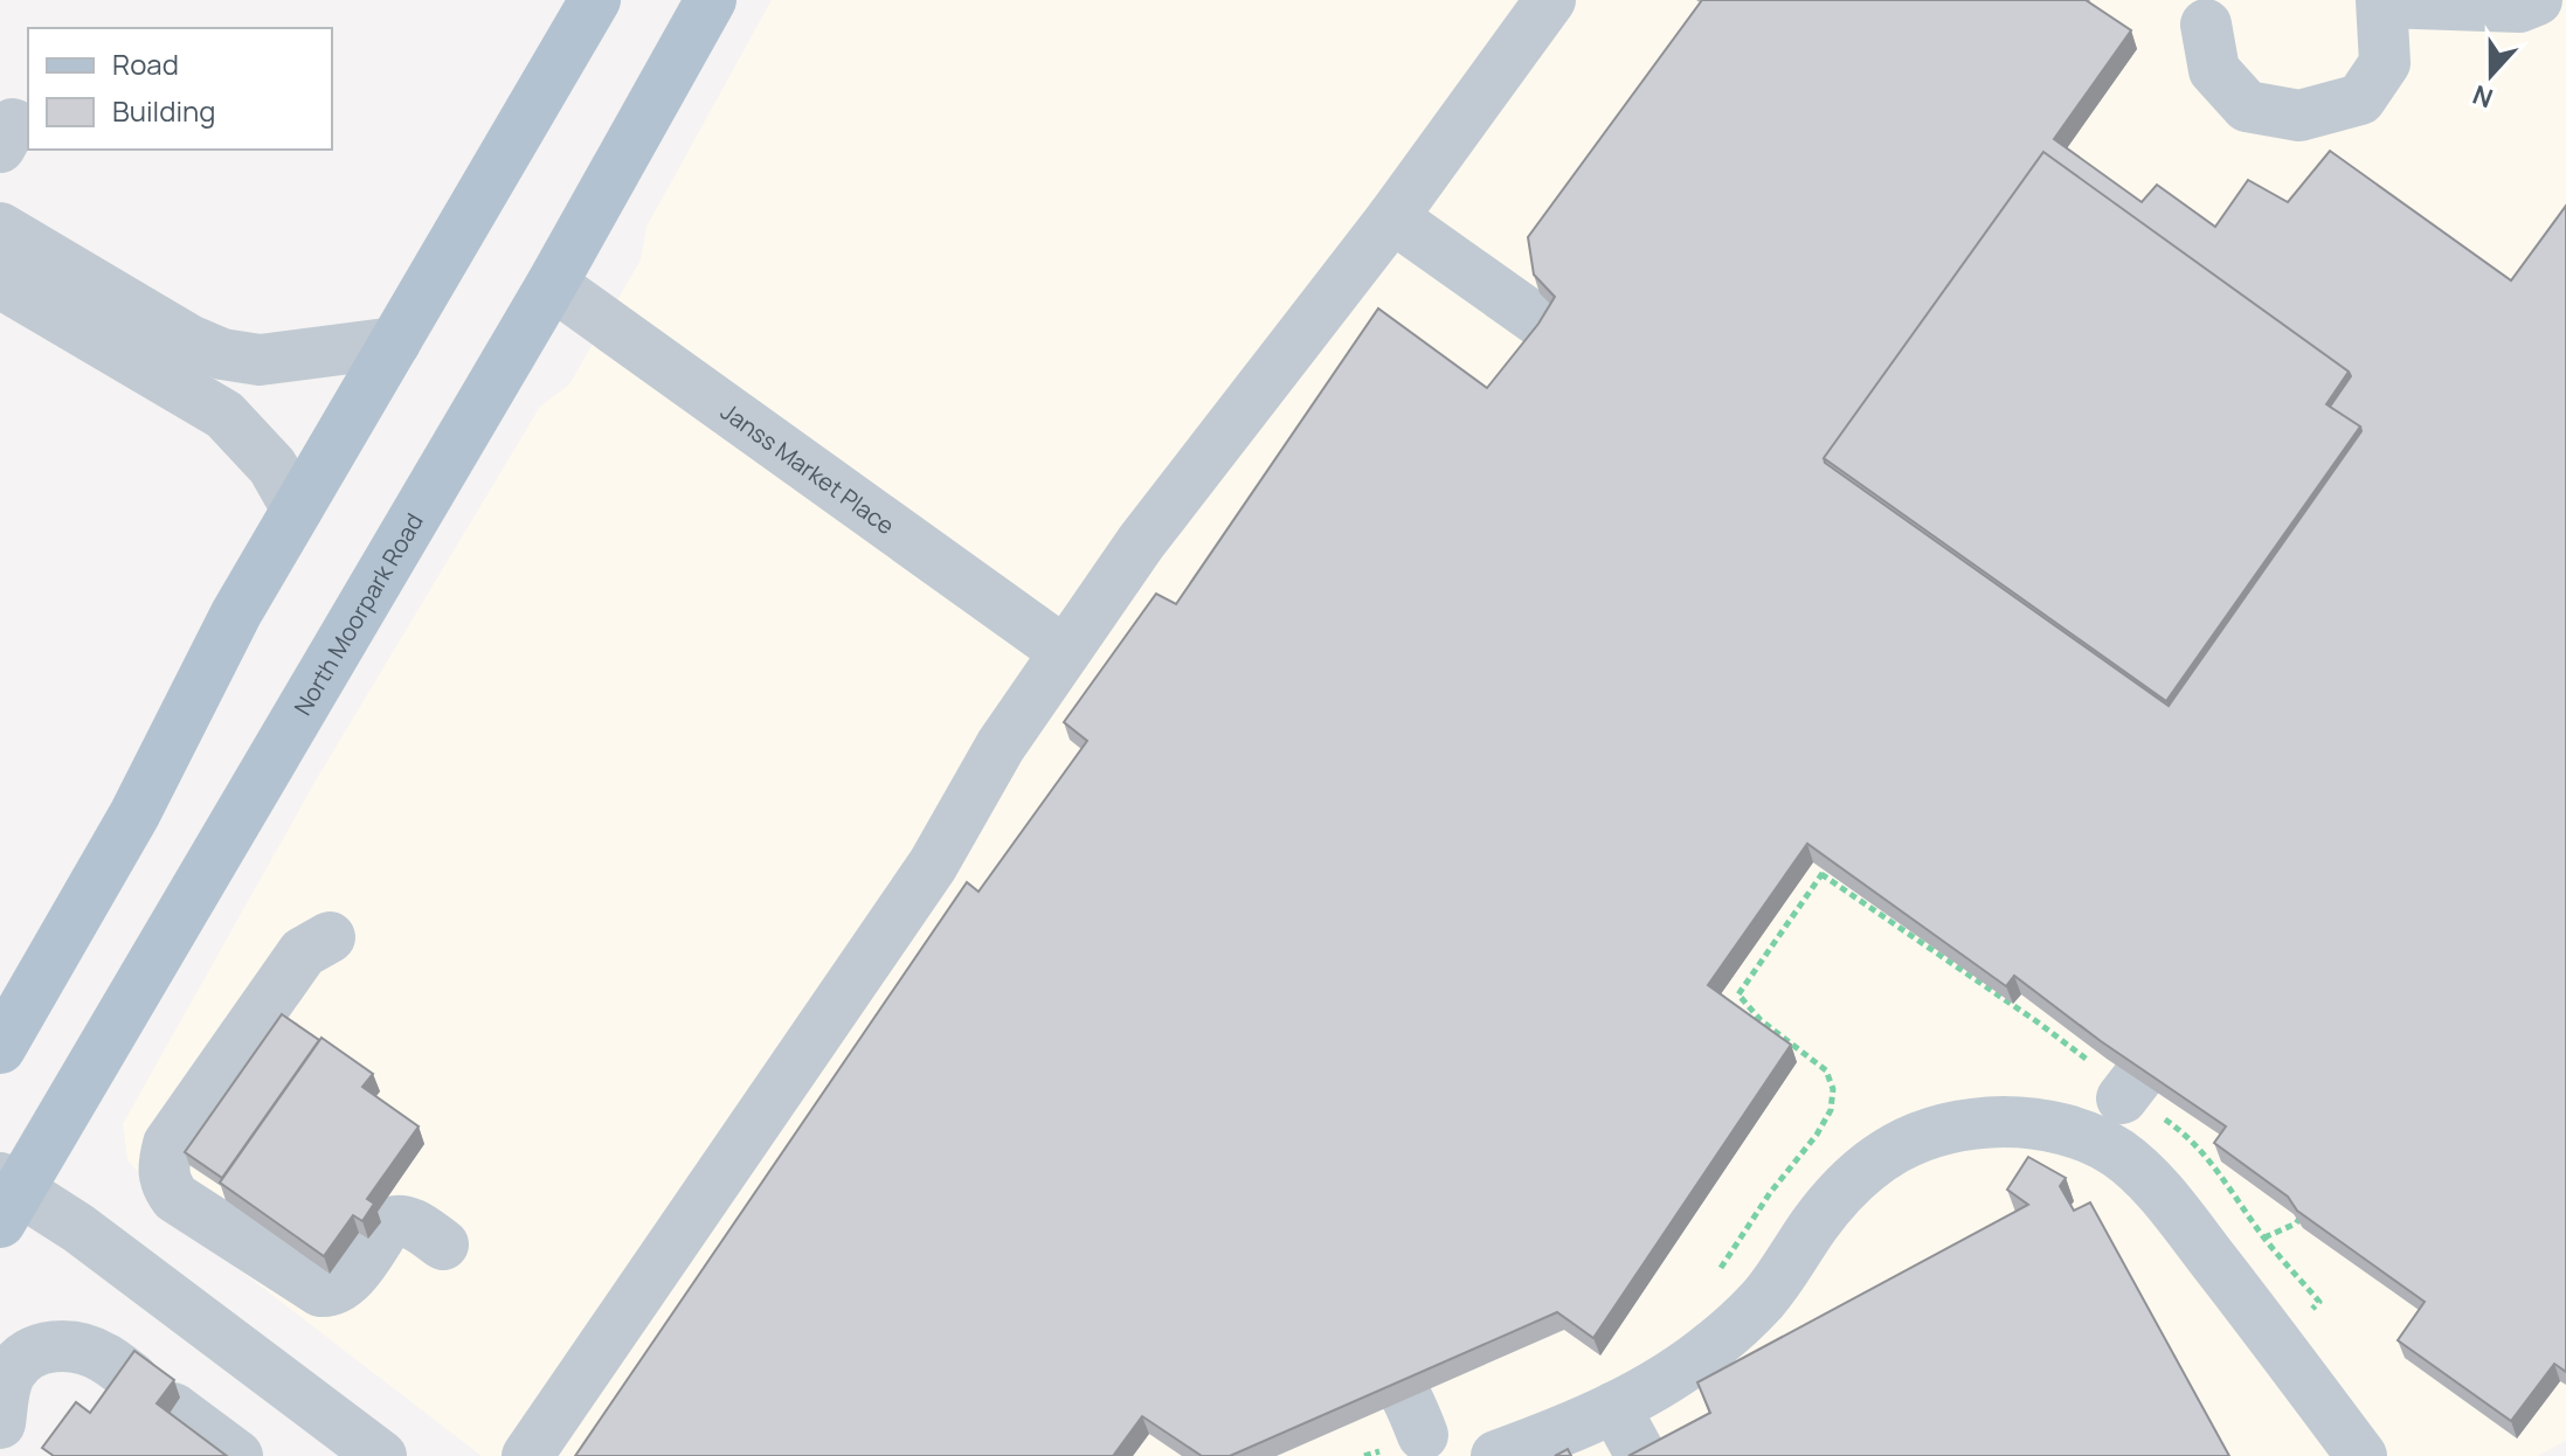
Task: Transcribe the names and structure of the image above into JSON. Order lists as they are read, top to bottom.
{
  "streets": {
    "main road": ["North Moorpark Road"],
    "street": ["Janss Market Place"]
  },
  "crossings": [
    ["Janss Market Place", "North Moorpark Road"]
  ],
  "legend": ["Road", "Building"],
  "north": "bottom"
}
